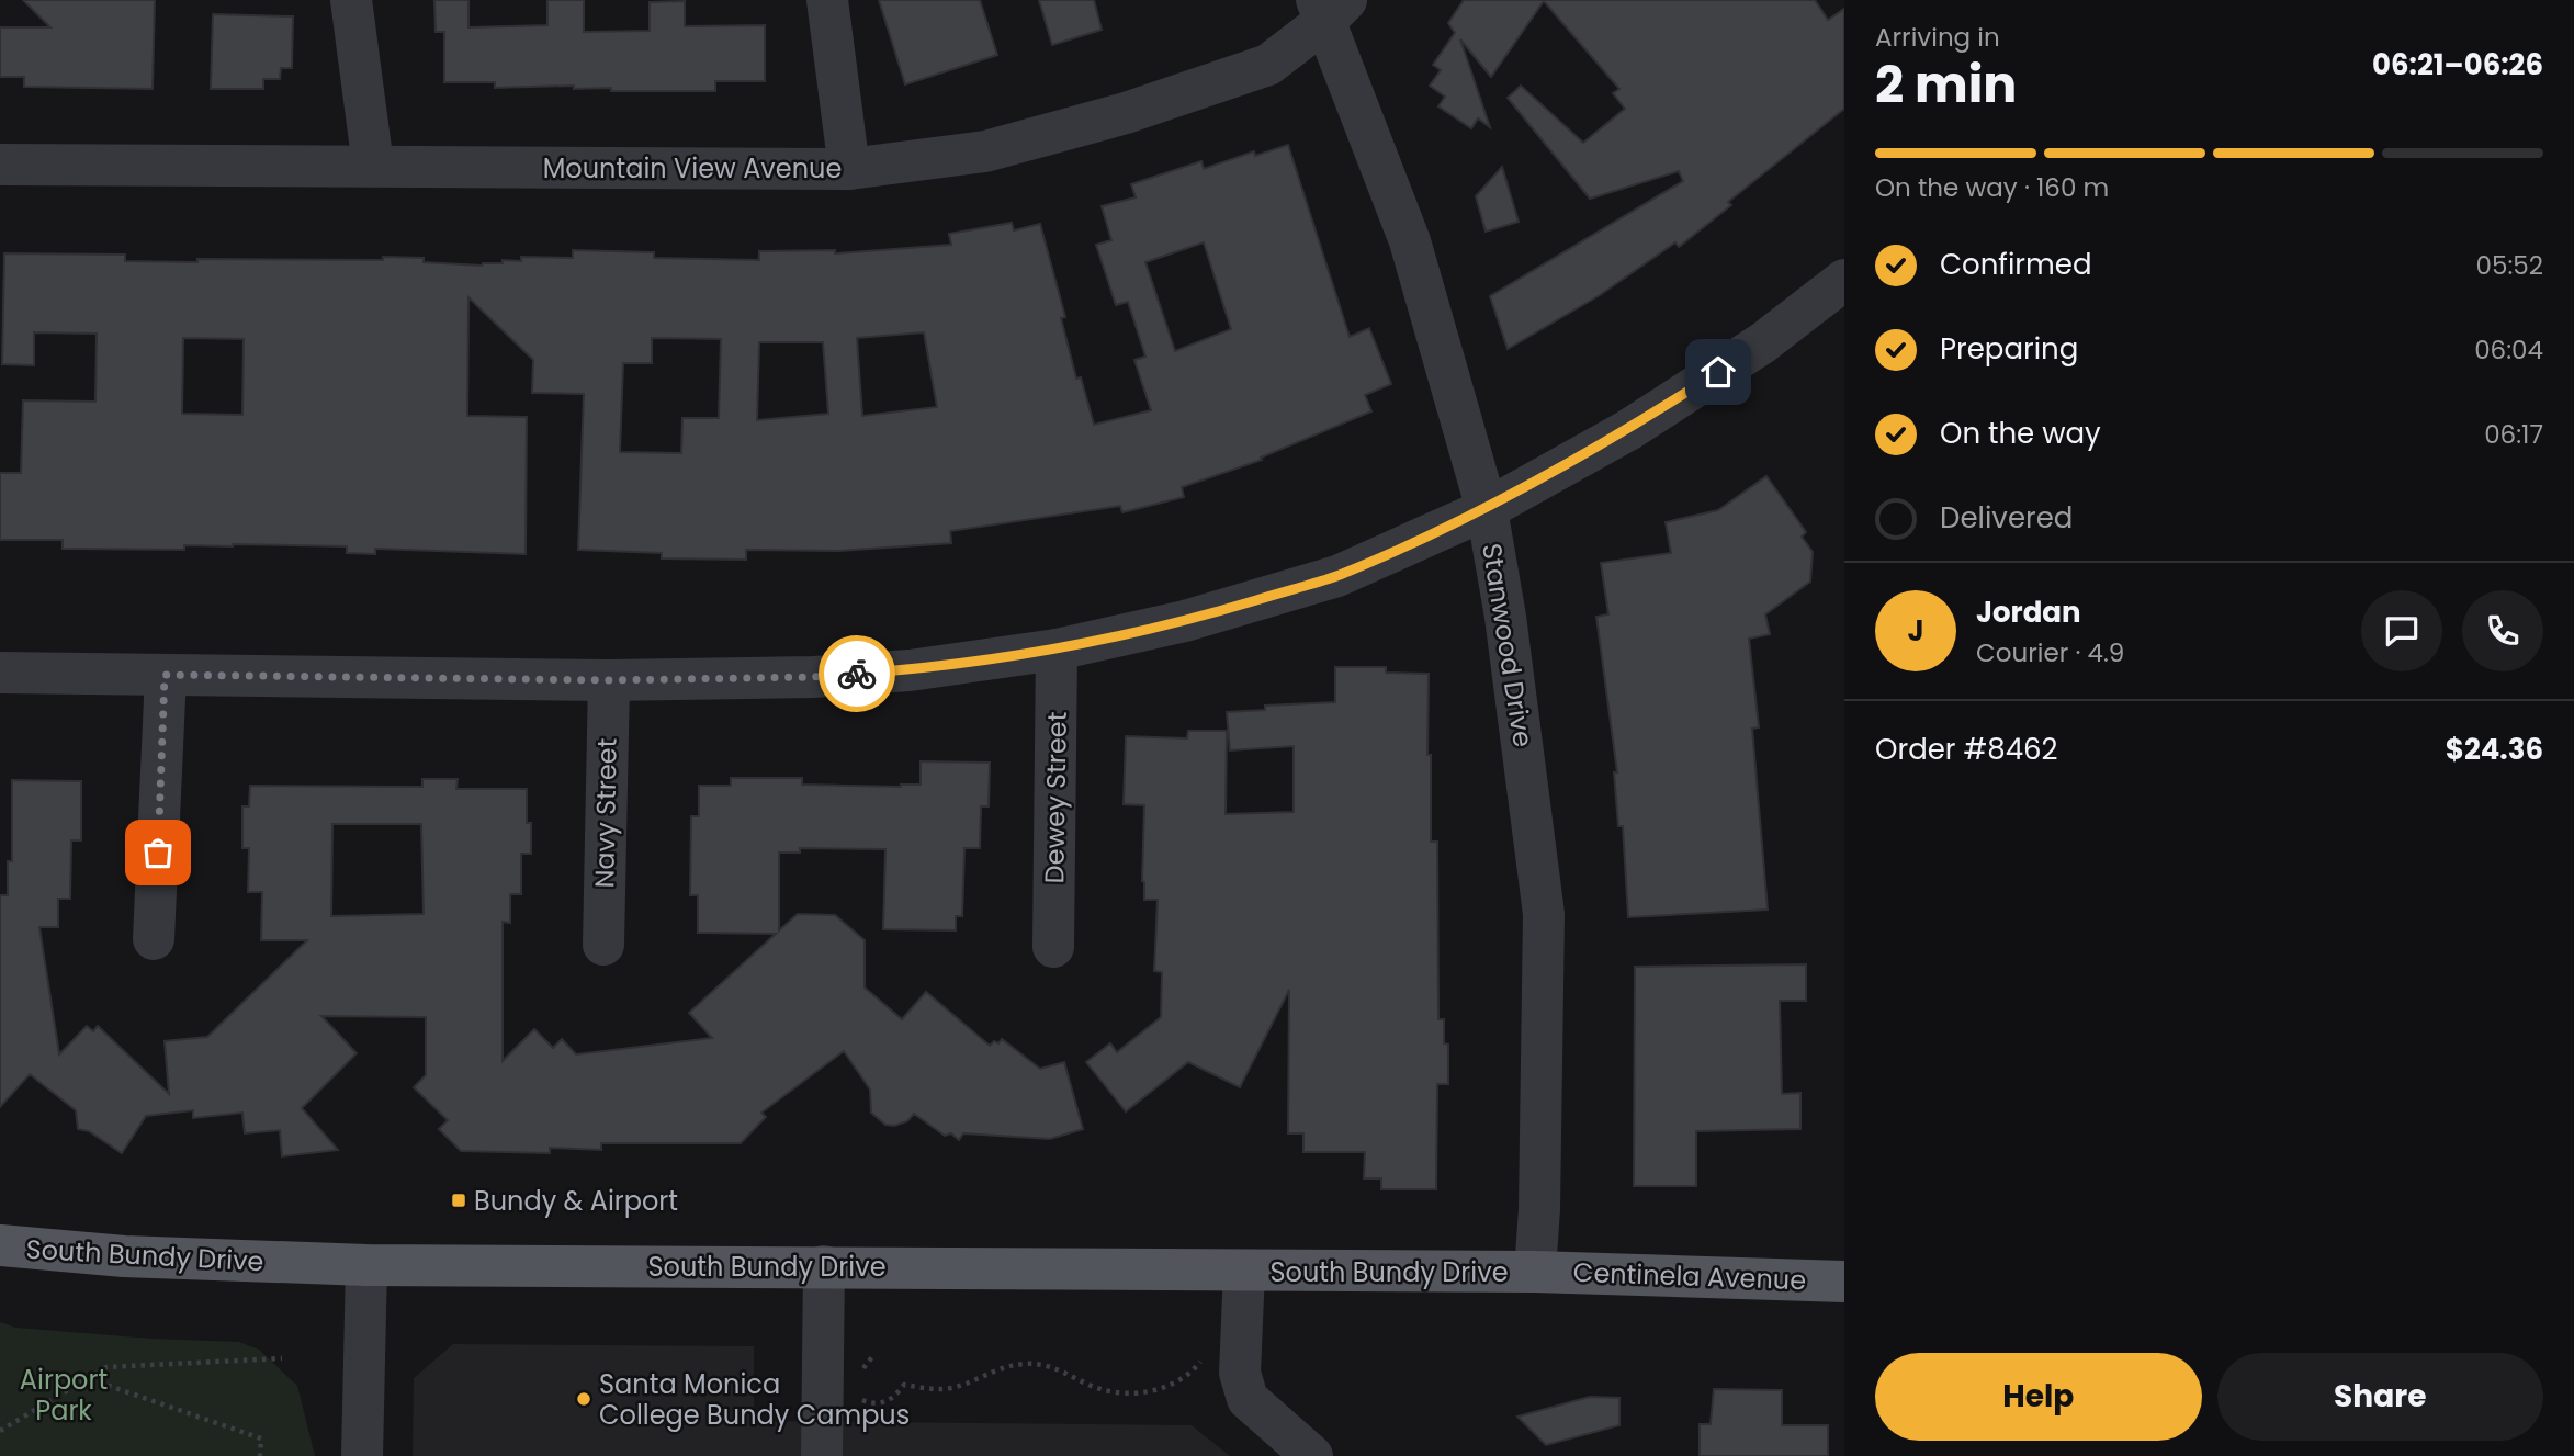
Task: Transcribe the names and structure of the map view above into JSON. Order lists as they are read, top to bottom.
{
  "streets": {
    "main road": ["South Bundy Drive", "Centinela Avenue"],
    "street": [
      "Mountain View Avenue",
      "Stanwood Drive",
      "Dewey Street",
      "Navy Street"
    ]
  },
  "crossings": [
    ["Mountain View Avenue", "Stanwood Drive"],
    ["Stanwood Drive", "South Bundy Drive"],
    ["Stanwood Drive", "Centinela Avenue"],
    ["South Bundy Drive", "Centinela Avenue"]
  ],
  "parks": ["Airport Park"],
  "places": {
    "transit": ["Bundy & Airport"],
    "other": ["Santa Monica College Bundy Campus"]
  },
  "page": {
    "heading": ["2 min", "Arriving in", "06:21–06:26"],
    "panel": [
      "Jordan",
      "Courier · 4.9",
      "Order #8462",
      "$24.36"
    ],
    "bar": "On the way · 160 m",
    "list": [
      ["Confirmed", "05:52"],
      ["Preparing", "06:04"],
      ["On the way", "06:17"],
      "Delivered"
    ],
    "round": "J",
    "buttons": ["Help", "Share"]
  }
}
